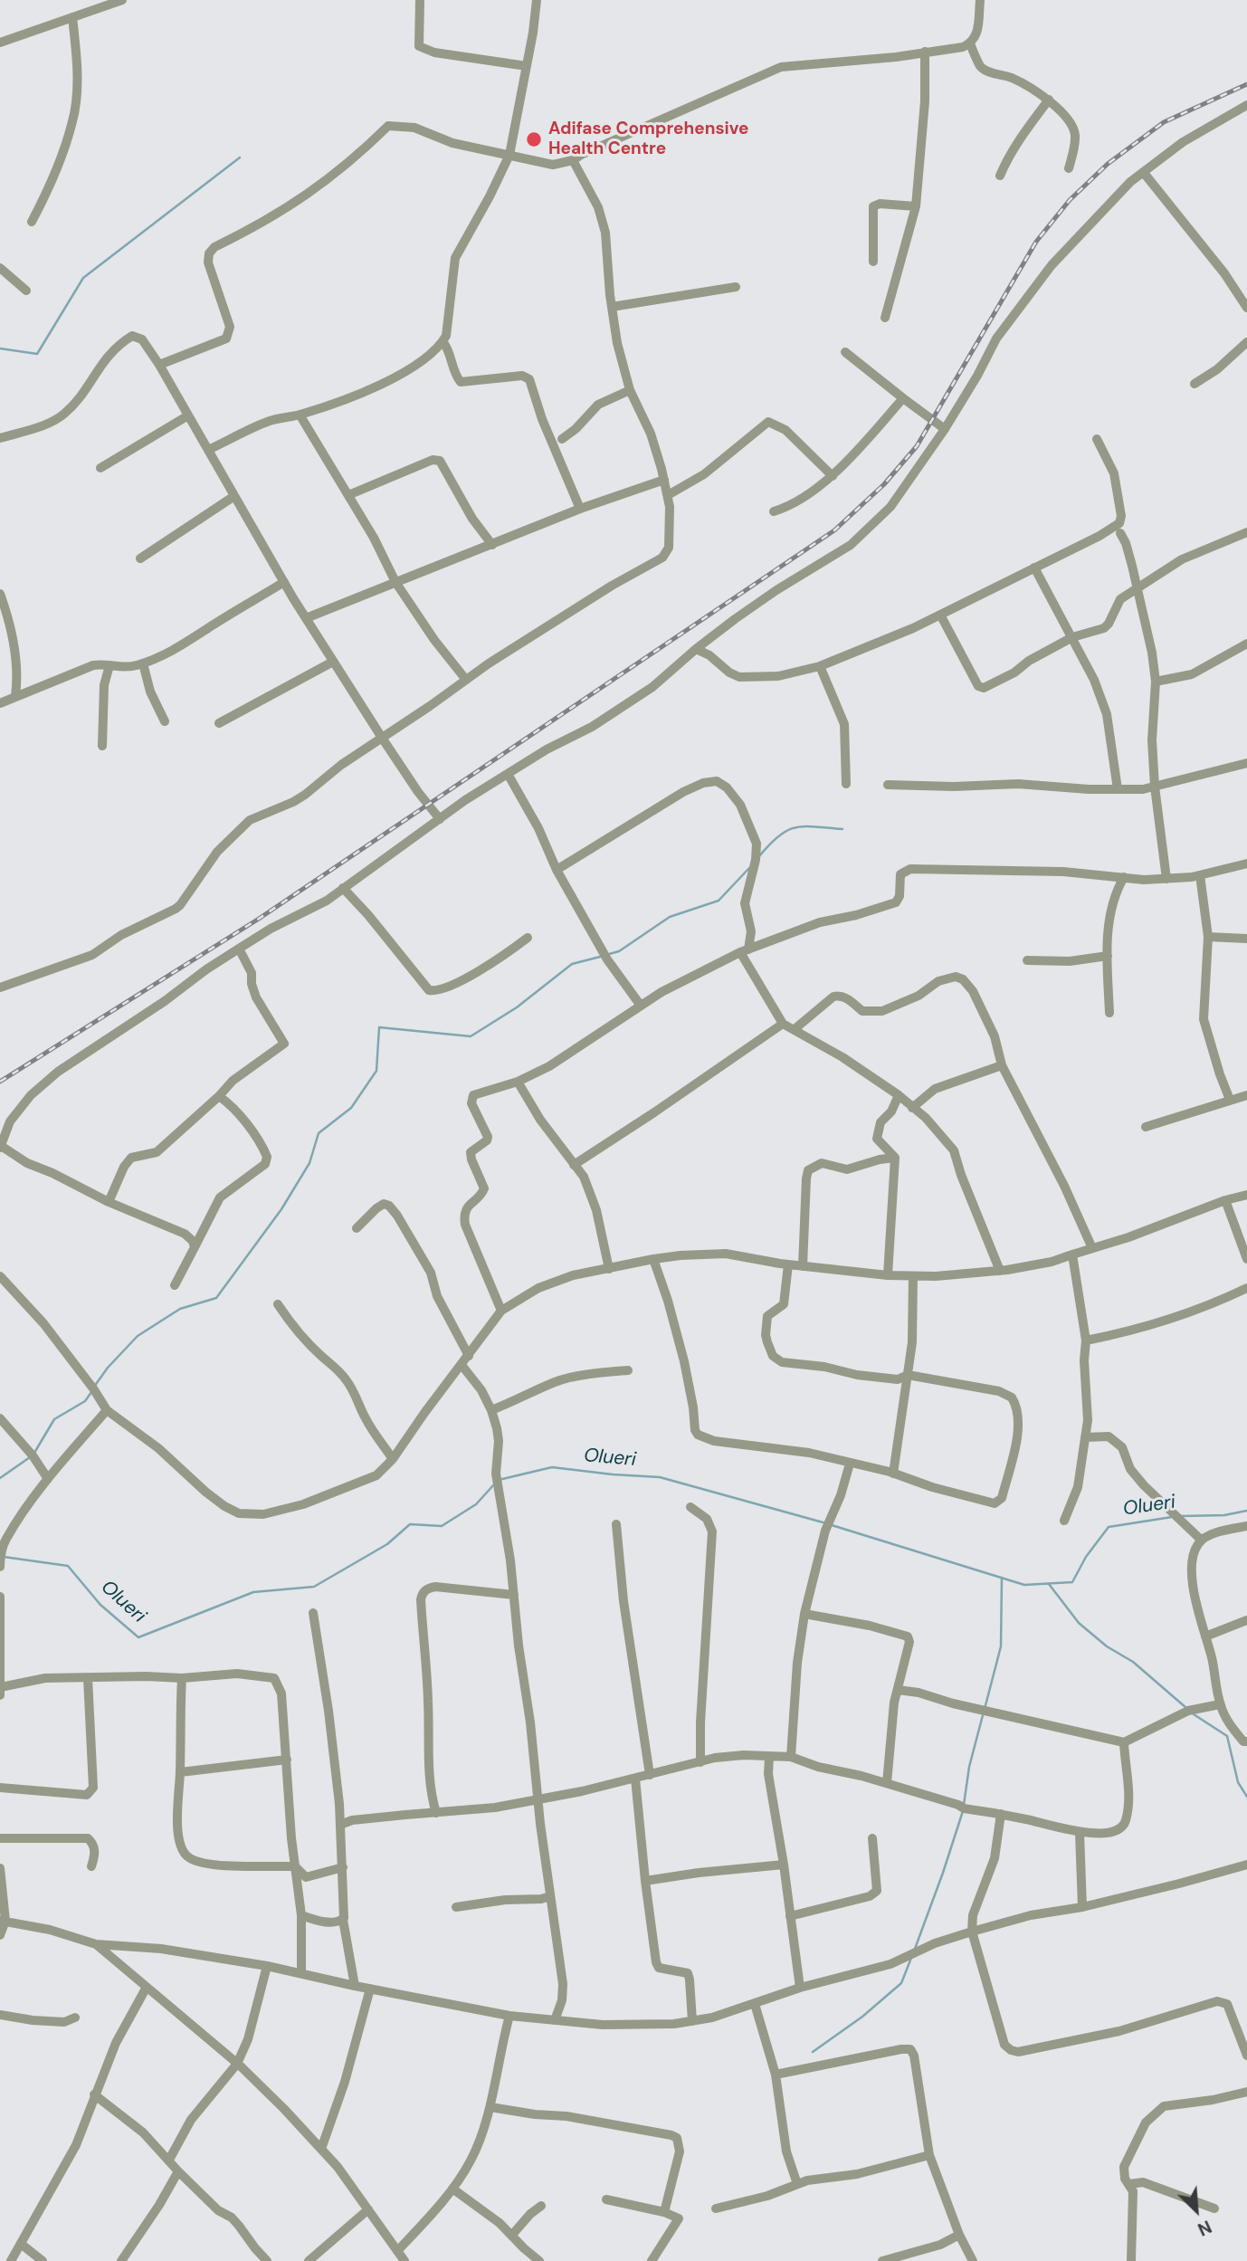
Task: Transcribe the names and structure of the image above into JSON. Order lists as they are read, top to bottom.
{
  "water": ["Olueri"],
  "places": ["Adifase Comprehensive Health Centre"],
  "north": "bottom right"
}
